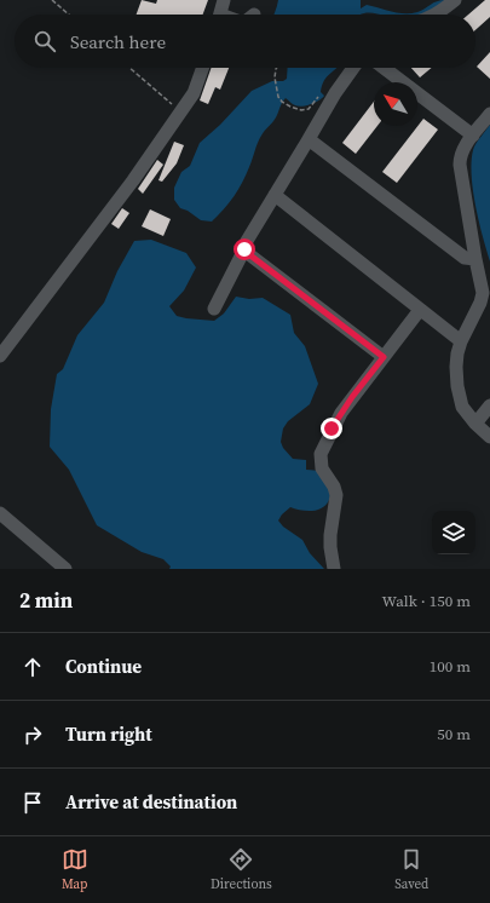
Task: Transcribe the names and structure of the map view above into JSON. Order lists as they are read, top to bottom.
{
  "north": "top left",
  "page": {
    "search": "Search here",
    "heading": ["2 min", "Walk · 150 m"],
    "list": [
      ["Continue", "100 m"],
      ["Turn right", "50 m"],
      "Arrive at destination"
    ],
    "nav": ["Map", "Directions", "Saved"]
  }
}
